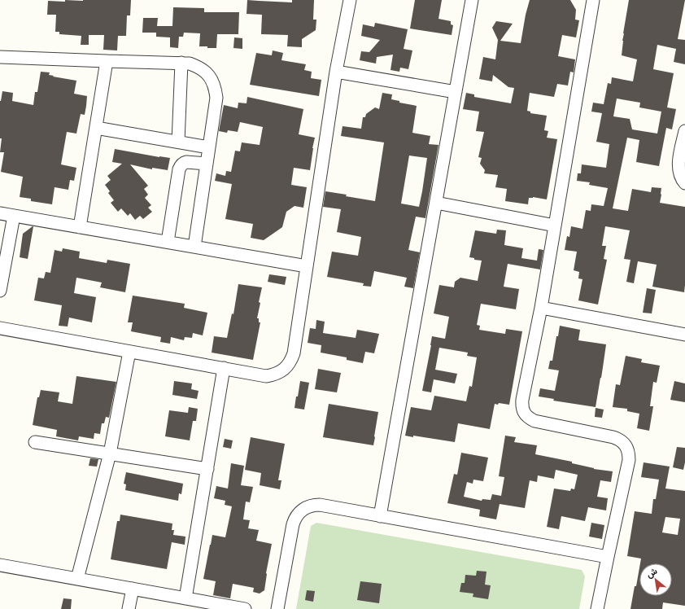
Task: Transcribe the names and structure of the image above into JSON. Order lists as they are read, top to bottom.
{
  "north": "top left"
}
